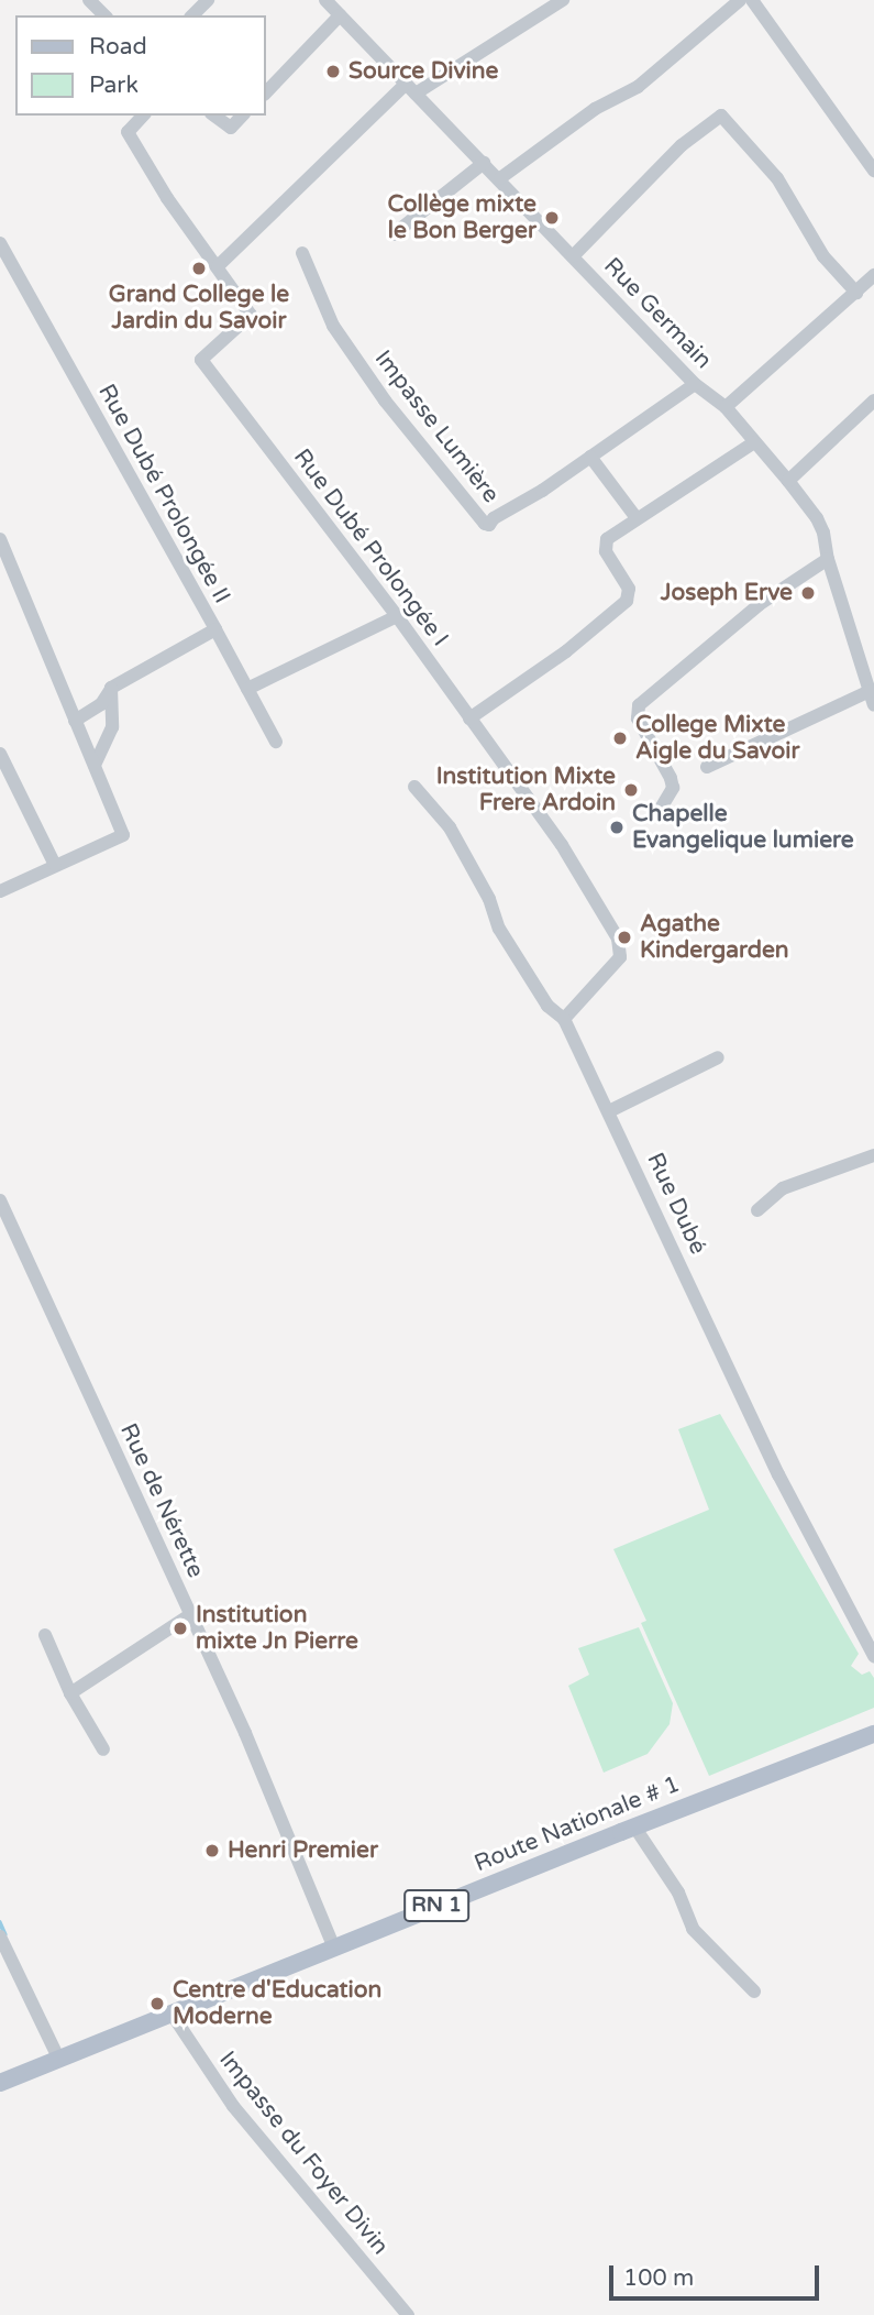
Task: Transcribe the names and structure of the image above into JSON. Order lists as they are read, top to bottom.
{
  "streets": {
    "main road": ["Route Nationale # 1", "RN 1"],
    "street": [
      "Rue Germain",
      "Impasse Lumière",
      "Rue Dubé Prolongée II",
      "Rue Dubé Prolongée I",
      "Rue Dubé",
      "Rue de Nérette",
      "Impasse du Foyer Divin"
    ]
  },
  "crossings": [
    ["Rue Germain", "Impasse Lumière"],
    ["Rue Dubé Prolongée I", "Rue Dubé"],
    ["Rue de Nérette", "Route Nationale # 1"],
    ["Route Nationale # 1", "Impasse du Foyer Divin"]
  ],
  "places": [
    "Source Divine",
    "Collège mixte le Bon Berger",
    "Grand College le Jardin du Savoir",
    "Joseph Erve",
    "College Mixte Aigle du Savoir",
    "Institution Mixte Frere Ardoin",
    "Chapelle Evangelique lumiere",
    "Agathe Kindergarden",
    "Institution mixte Jn Pierre",
    "Henri Premier",
    "Centre d'Education Moderne"
  ],
  "legend": ["Road", "Park"],
  "scale_bar": "100 m"
}
